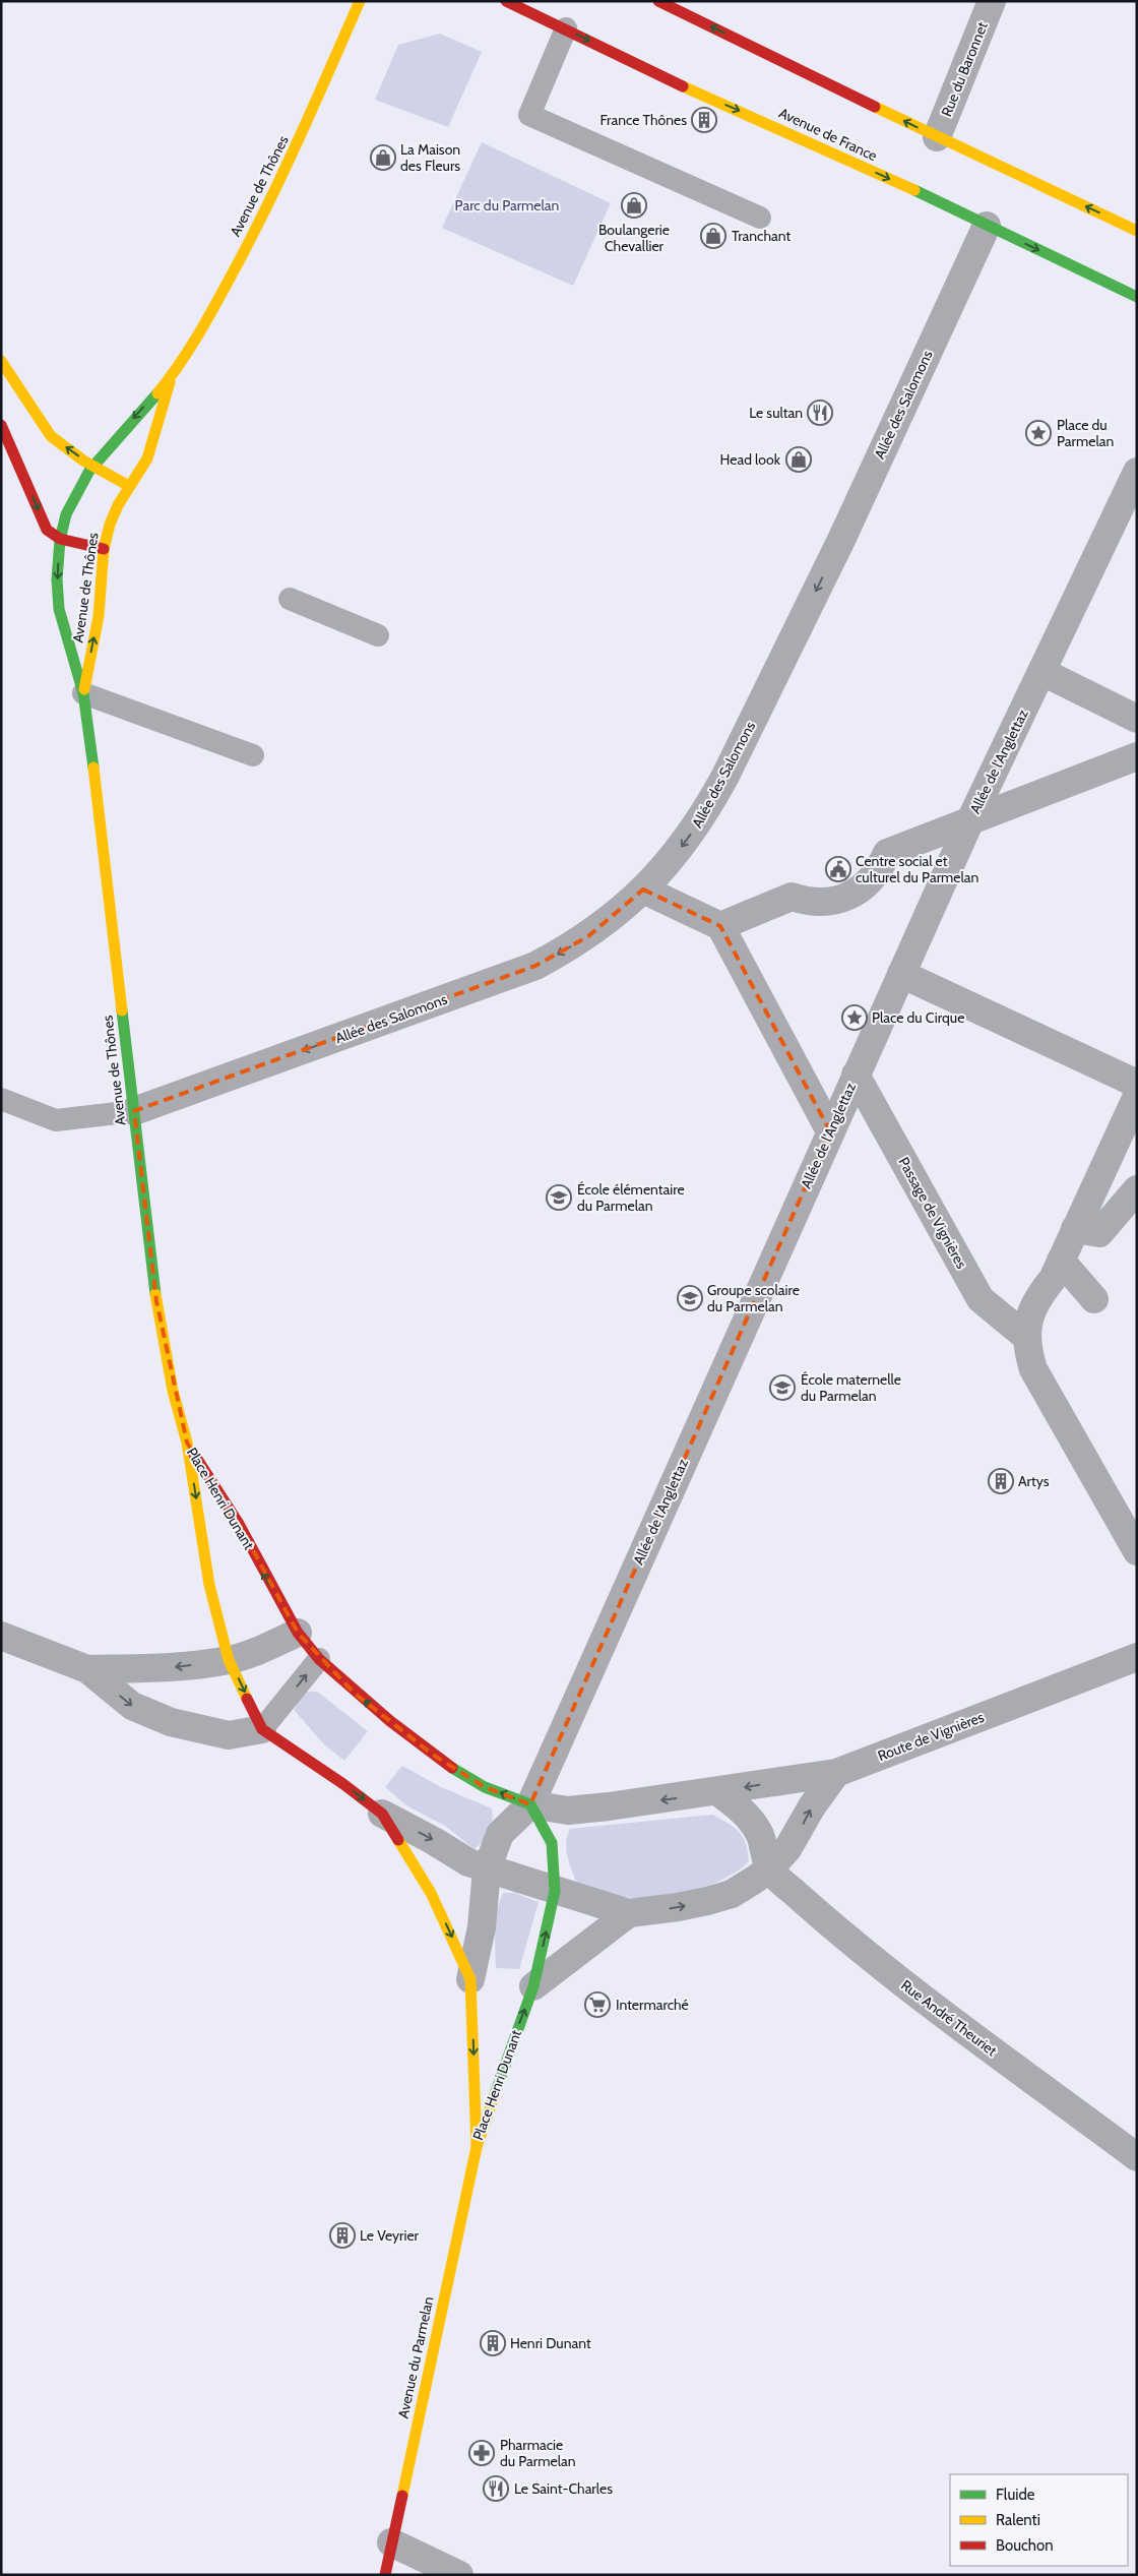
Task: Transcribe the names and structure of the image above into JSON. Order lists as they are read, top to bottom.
{
  "streets": {
    "main road": [
      "Avenue de France",
      "Avenue de Thônes",
      "Place Henri Dunant",
      "Avenue du Parmelan"
    ],
    "street": [
      "Rue du Baronnet",
      "Allée des Salomons",
      "Allée de l'Anglettaz",
      "Passage de Vignières",
      "Route de Vignières",
      "Rue André Theuriet"
    ]
  },
  "crossings": [
    ["Avenue de France", "Allée des Salomons"],
    ["Avenue de Thônes", "Allée des Salomons"],
    ["Avenue de Thônes", "Place Henri Dunant"],
    ["Allée de l'Anglettaz", "Passage de Vignières"],
    ["Allée de l'Anglettaz", "Place Henri Dunant"],
    ["Place Henri Dunant", "Route de Vignières"],
    ["Place Henri Dunant", "Rue André Theuriet"],
    ["Place Henri Dunant", "Avenue du Parmelan"]
  ],
  "one_way": ["Allée des Salomons"],
  "parks": ["Parc du Parmelan"],
  "places": {
    "building": [
      "France Thônes",
      "Artys",
      "Le Veyrier",
      "Henri Dunant"
    ],
    "shop": [
      "La Maison des Fleurs",
      "Boulangerie Chevallier",
      "Tranchant",
      "Head look"
    ],
    "restaurant": ["Le sultan", "Le Saint-Charles"],
    "place": ["Place du Parmelan", "Place du Cirque"],
    "public building": ["Centre social et culturel du Parmelan"],
    "school or university": ["École élémentaire du Parmelan", "Groupe scolaire du Parmelan", "École maternelle du Parmelan"],
    "supermarket": ["Intermarché"],
    "pharmacy": ["Pharmacie du Parmelan"]
  },
  "legend": ["Fluide", "Ralenti", "Bouchon"]
}
